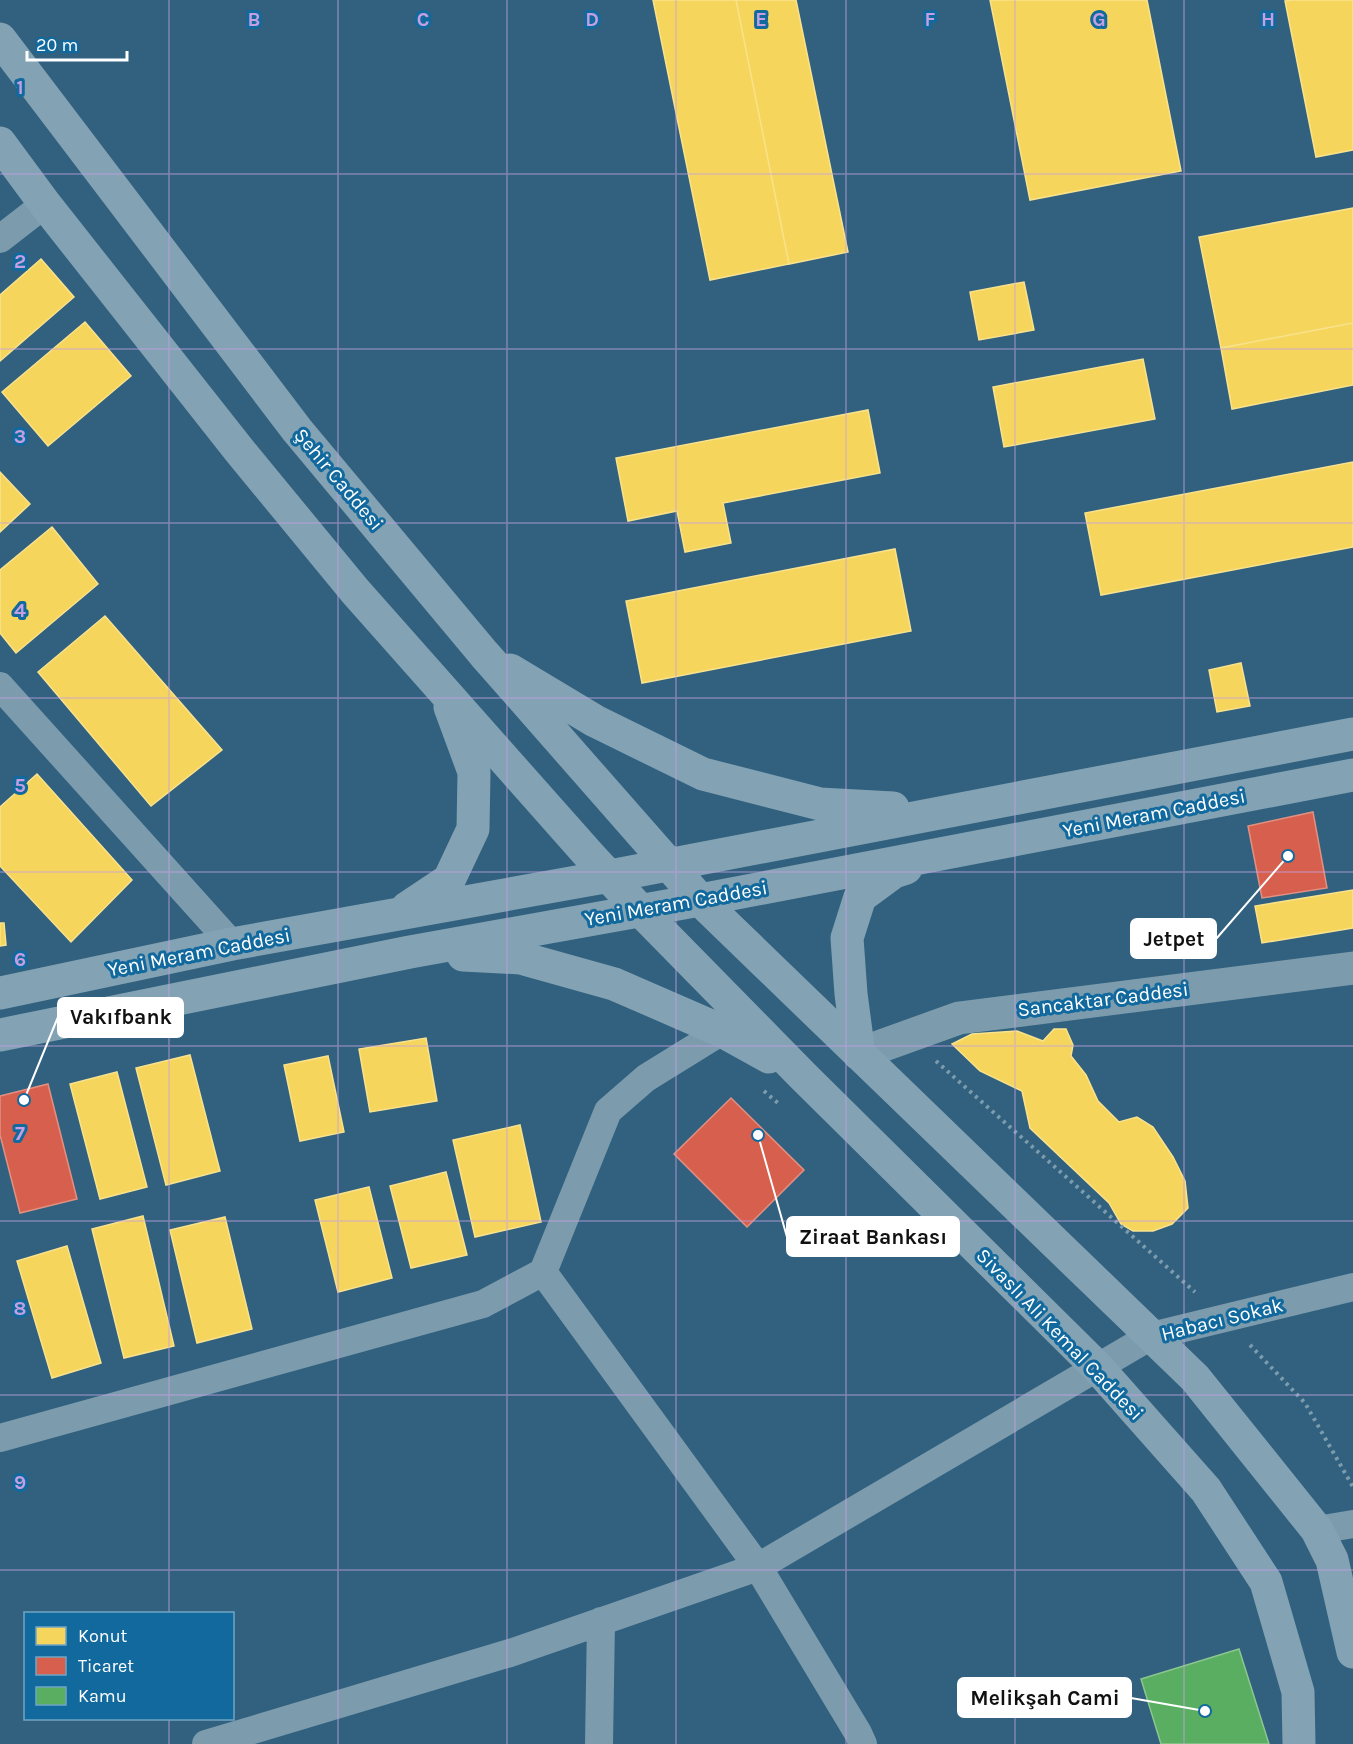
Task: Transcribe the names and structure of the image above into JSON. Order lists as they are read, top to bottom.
{
  "streets": {
    "main road": ["Şehir Caddesi", "Yeni Meram Caddesi", "Sivaslı Ali Kemal Caddesi"],
    "street": ["Sancaktar Caddesi", "Habacı Sokak"]
  },
  "crossings": [
    ["Şehir Caddesi", "Yeni Meram Caddesi"],
    ["Yeni Meram Caddesi", "Sivaslı Ali Kemal Caddesi"],
    ["Habacı Sokak", "Sivaslı Ali Kemal Caddesi"]
  ],
  "places": [
    "Jetpet",
    "Vakıfbank",
    "Ziraat Bankası",
    "Melikşah Cami"
  ],
  "legend": ["Konut", "Ticaret", "Kamu"],
  "scale_bar": "20 m",
  "grid": {
    "columns": [
      "B",
      "C",
      "D",
      "E",
      "F",
      "G",
      "H"
    ],
    "rows": [
      "1",
      "2",
      "3",
      "4",
      "5",
      "6",
      "7",
      "8",
      "9"
    ]
  }
}
